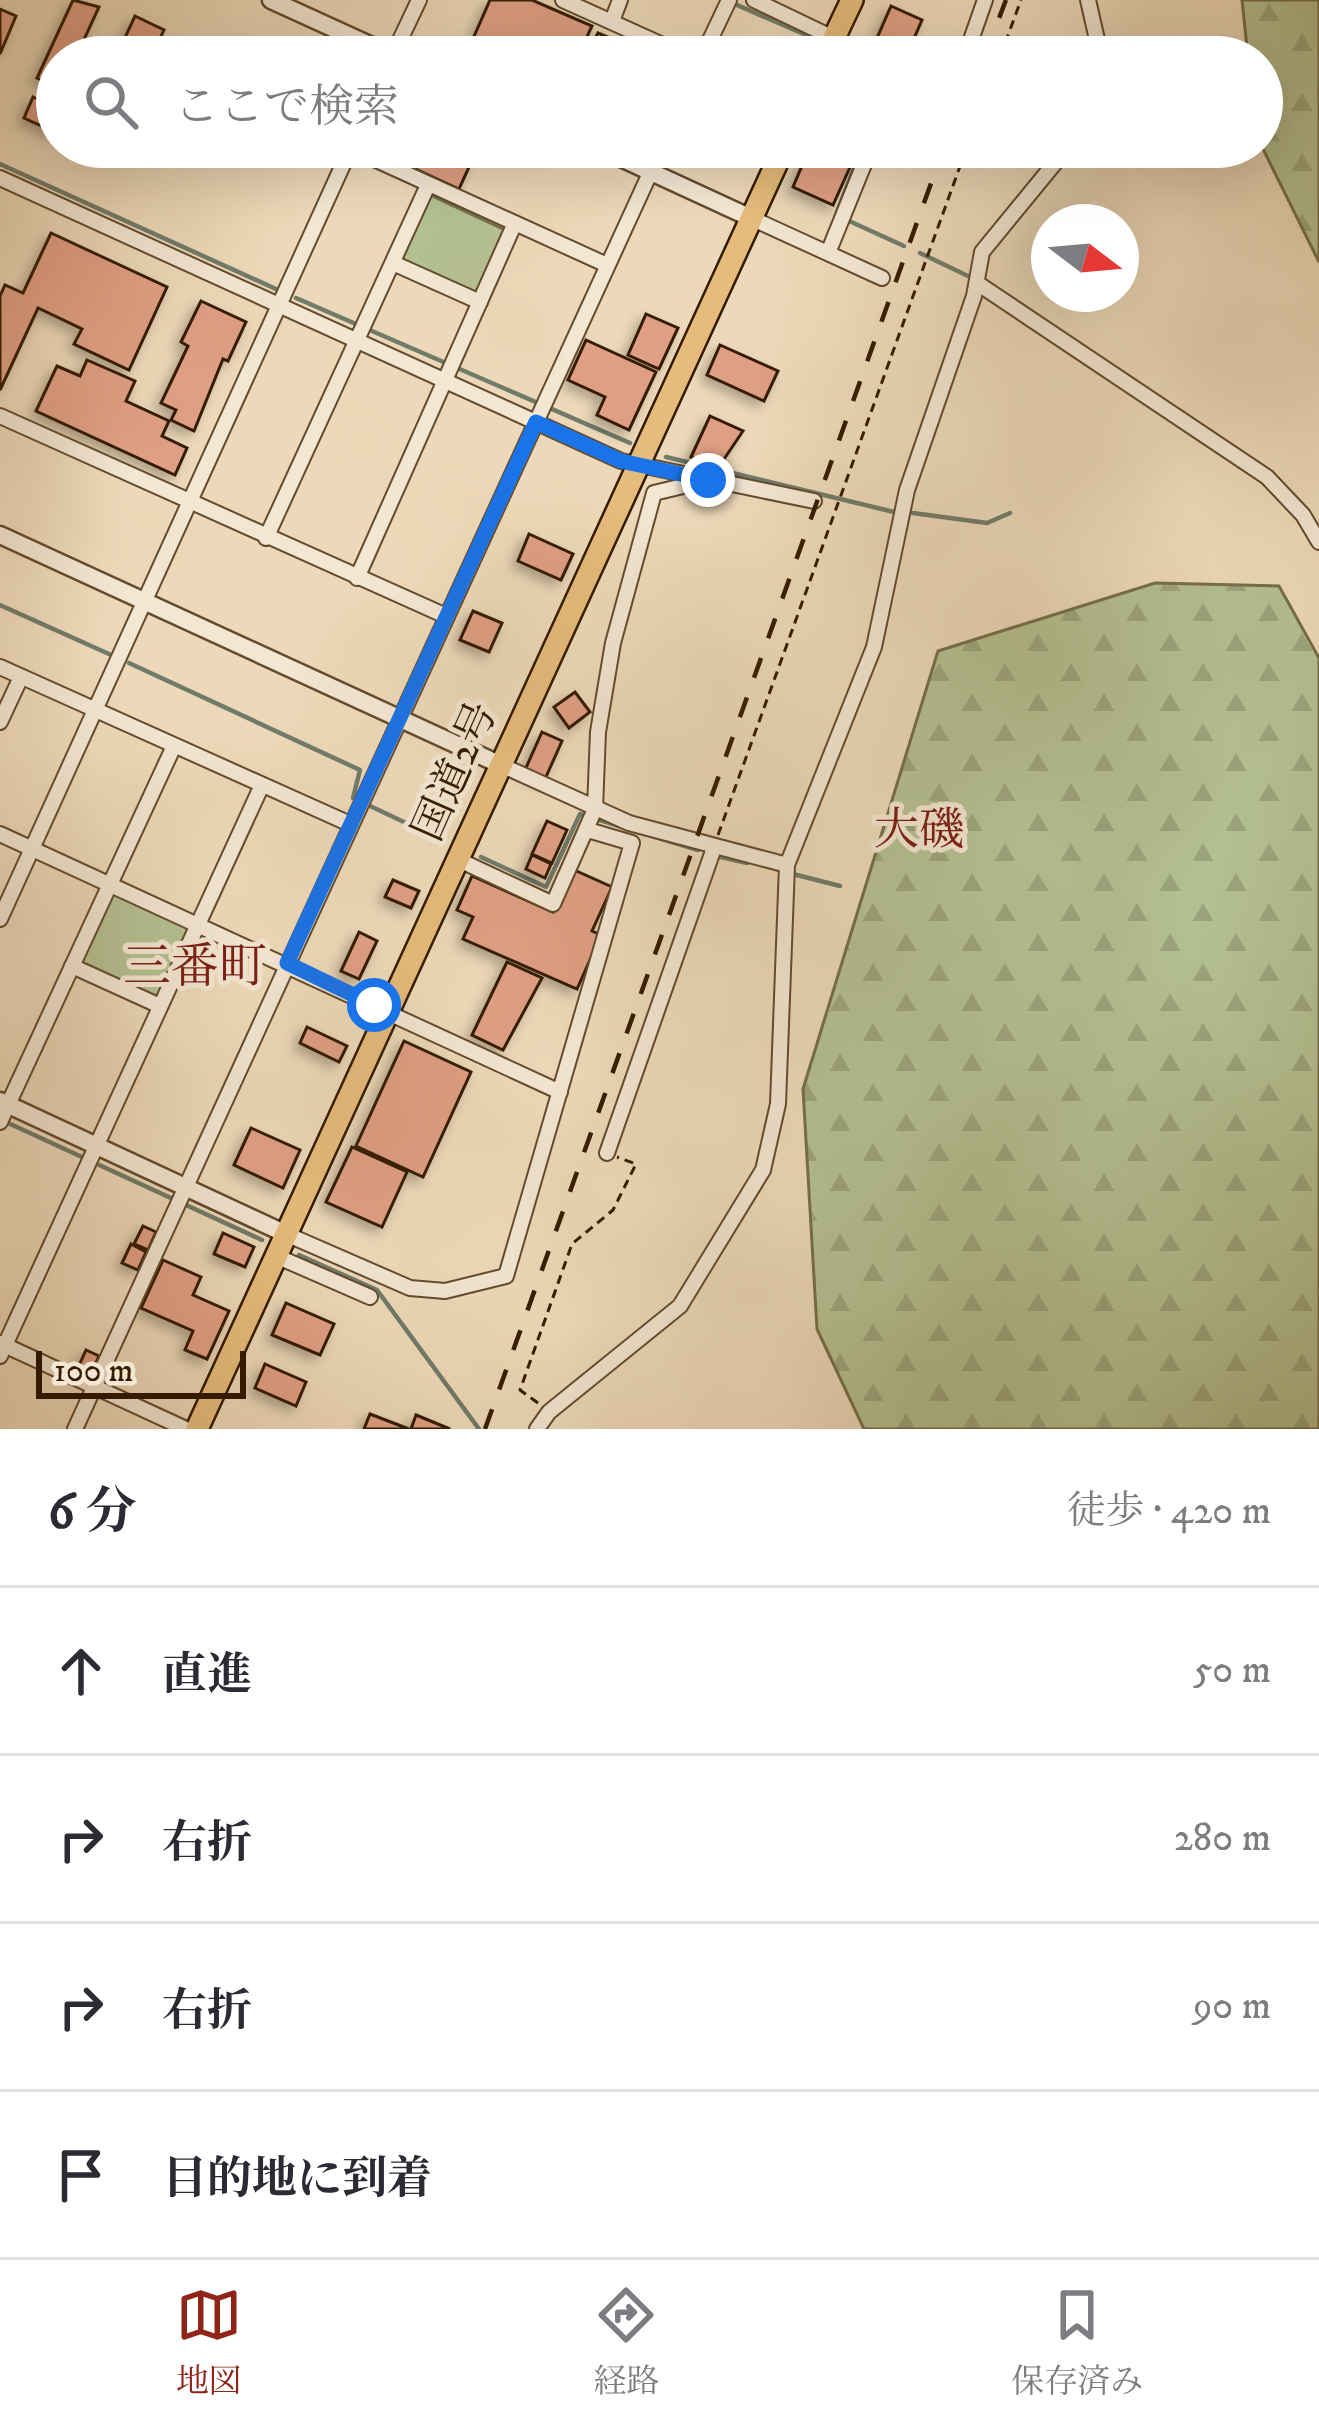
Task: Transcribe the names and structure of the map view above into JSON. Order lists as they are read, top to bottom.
{
  "streets": {
    "highway": ["国道2号"]
  },
  "districts": ["大磯", "三番町"],
  "scale_bar": "100 m",
  "north": "right",
  "page": {
    "search": "ここで検索",
    "scale": "100 m",
    "heading": ["6 分", "徒歩 · 420 m"],
    "list": [
      ["直進", "50 m"],
      ["右折", "280 m"],
      ["右折", "90 m"],
      "目的地に到着"
    ],
    "nav": ["地図", "経路", "保存済み"]
  }
}
